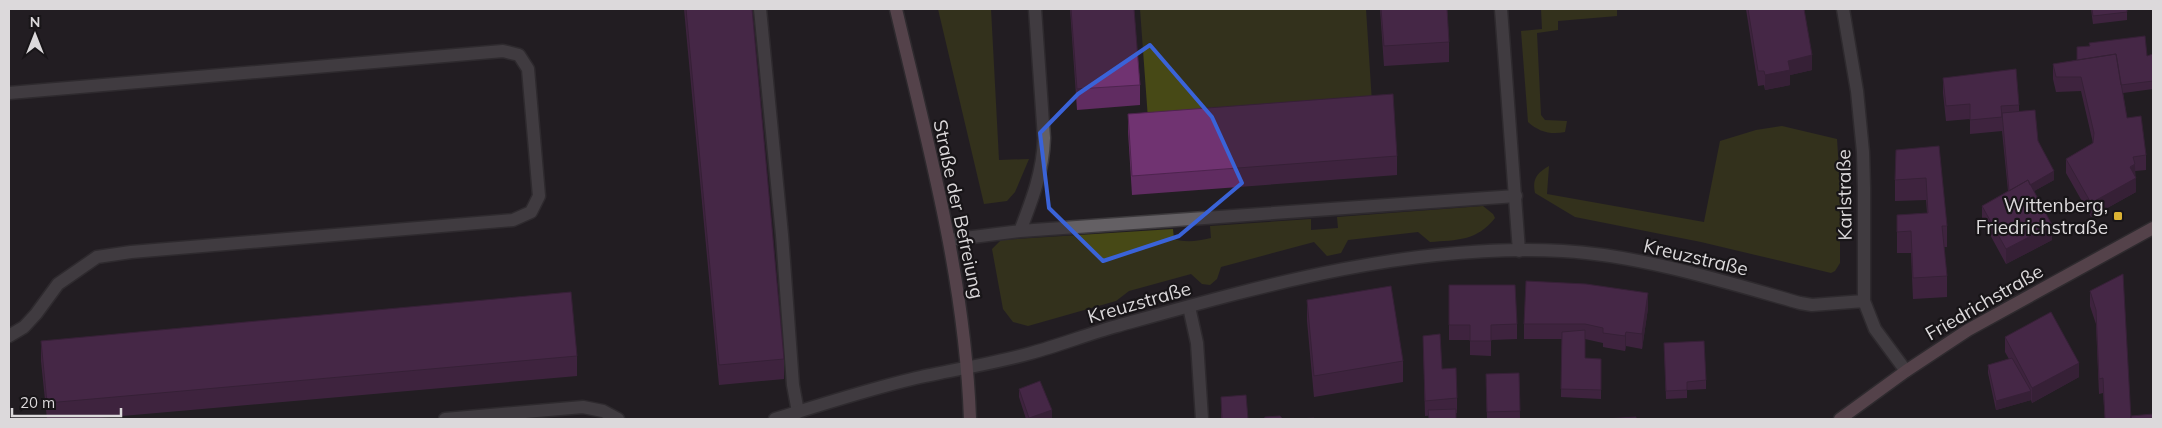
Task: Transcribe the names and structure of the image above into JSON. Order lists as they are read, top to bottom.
{
  "streets": {
    "street": [
      "Karlstraße",
      "Straße der Befreiung",
      "Kreuzstraße",
      "Friedrichstraße"
    ]
  },
  "crossings": [
    ["Karlstraße", "Kreuzstraße"],
    ["Karlstraße", "Friedrichstraße"],
    ["Straße der Befreiung", "Kreuzstraße"]
  ],
  "places": {
    "transit": ["Wittenberg, Friedrichstraße"]
  },
  "scale_bar": "20 m",
  "north": "top"
}
